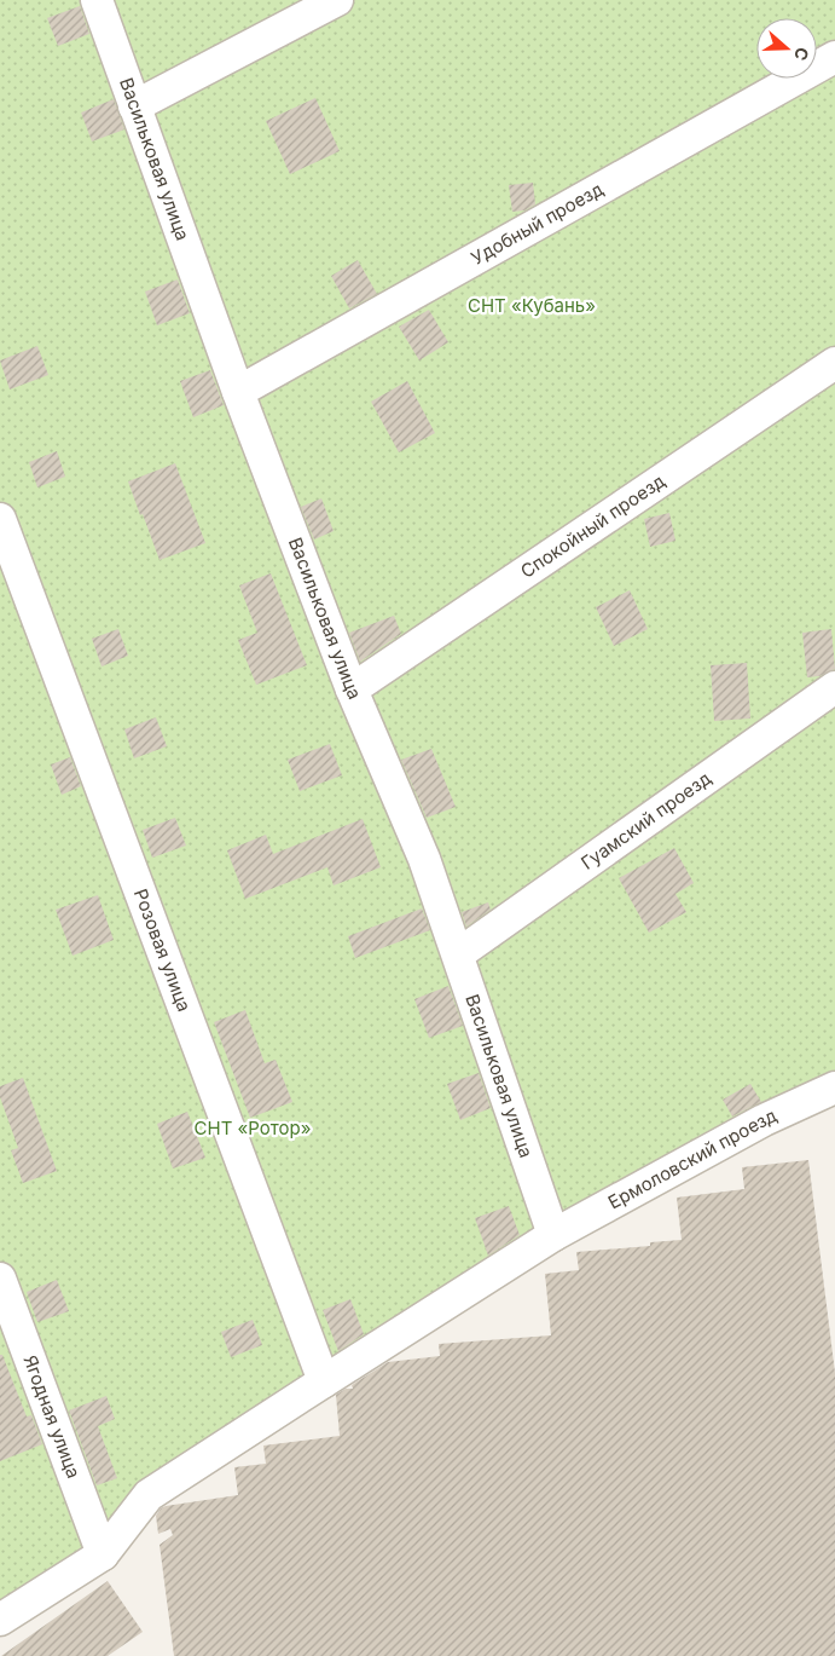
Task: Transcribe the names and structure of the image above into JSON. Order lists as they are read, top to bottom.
{
  "streets": {
    "street": [
      "Васильковая улица",
      "Удобный проезд",
      "Спокойный проезд",
      "Гуамский проезд",
      "Розовая улица",
      "Ермоловский проезд",
      "Ягодная улица"
    ]
  },
  "crossings": [
    ["Васильковая улица", "Удобный проезд"],
    ["Васильковая улица", "Спокойный проезд"],
    ["Васильковая улица", "Гуамский проезд"],
    ["Васильковая улица", "Ермоловский проезд"],
    ["Розовая улица", "Ермоловский проезд"],
    ["Ермоловский проезд", "Ягодная улица"]
  ],
  "parks": ["СНТ «Кубань»", "СНТ «Ротор»"],
  "north": "right"
}
